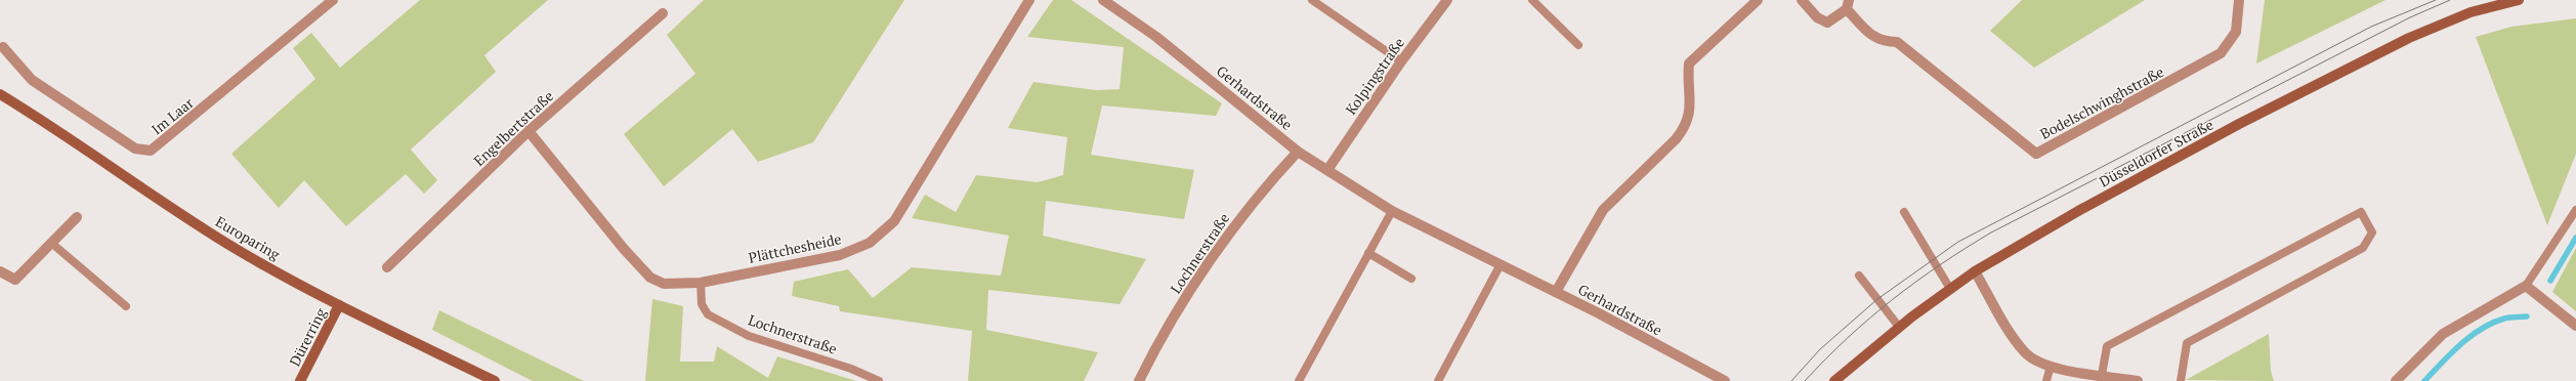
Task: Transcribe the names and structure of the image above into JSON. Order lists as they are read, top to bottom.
{
  "streets": {
    "main road": ["Düsseldorfer Straße", "Europaring", "Dürerring"],
    "street": [
      "Kolpingstraße",
      "Gerhardstraße",
      "Bodelschwinghstraße",
      "Im Laar",
      "Engelbertstraße",
      "Plättchesheide",
      "Lochnerstraße"
    ]
  },
  "crossings": [
    ["Kolpingstraße", "Gerhardstraße"],
    ["Gerhardstraße", "Lochnerstraße"],
    ["Engelbertstraße", "Plättchesheide"],
    ["Europaring", "Dürerring"],
    ["Plättchesheide", "Lochnerstraße"]
  ]
}
